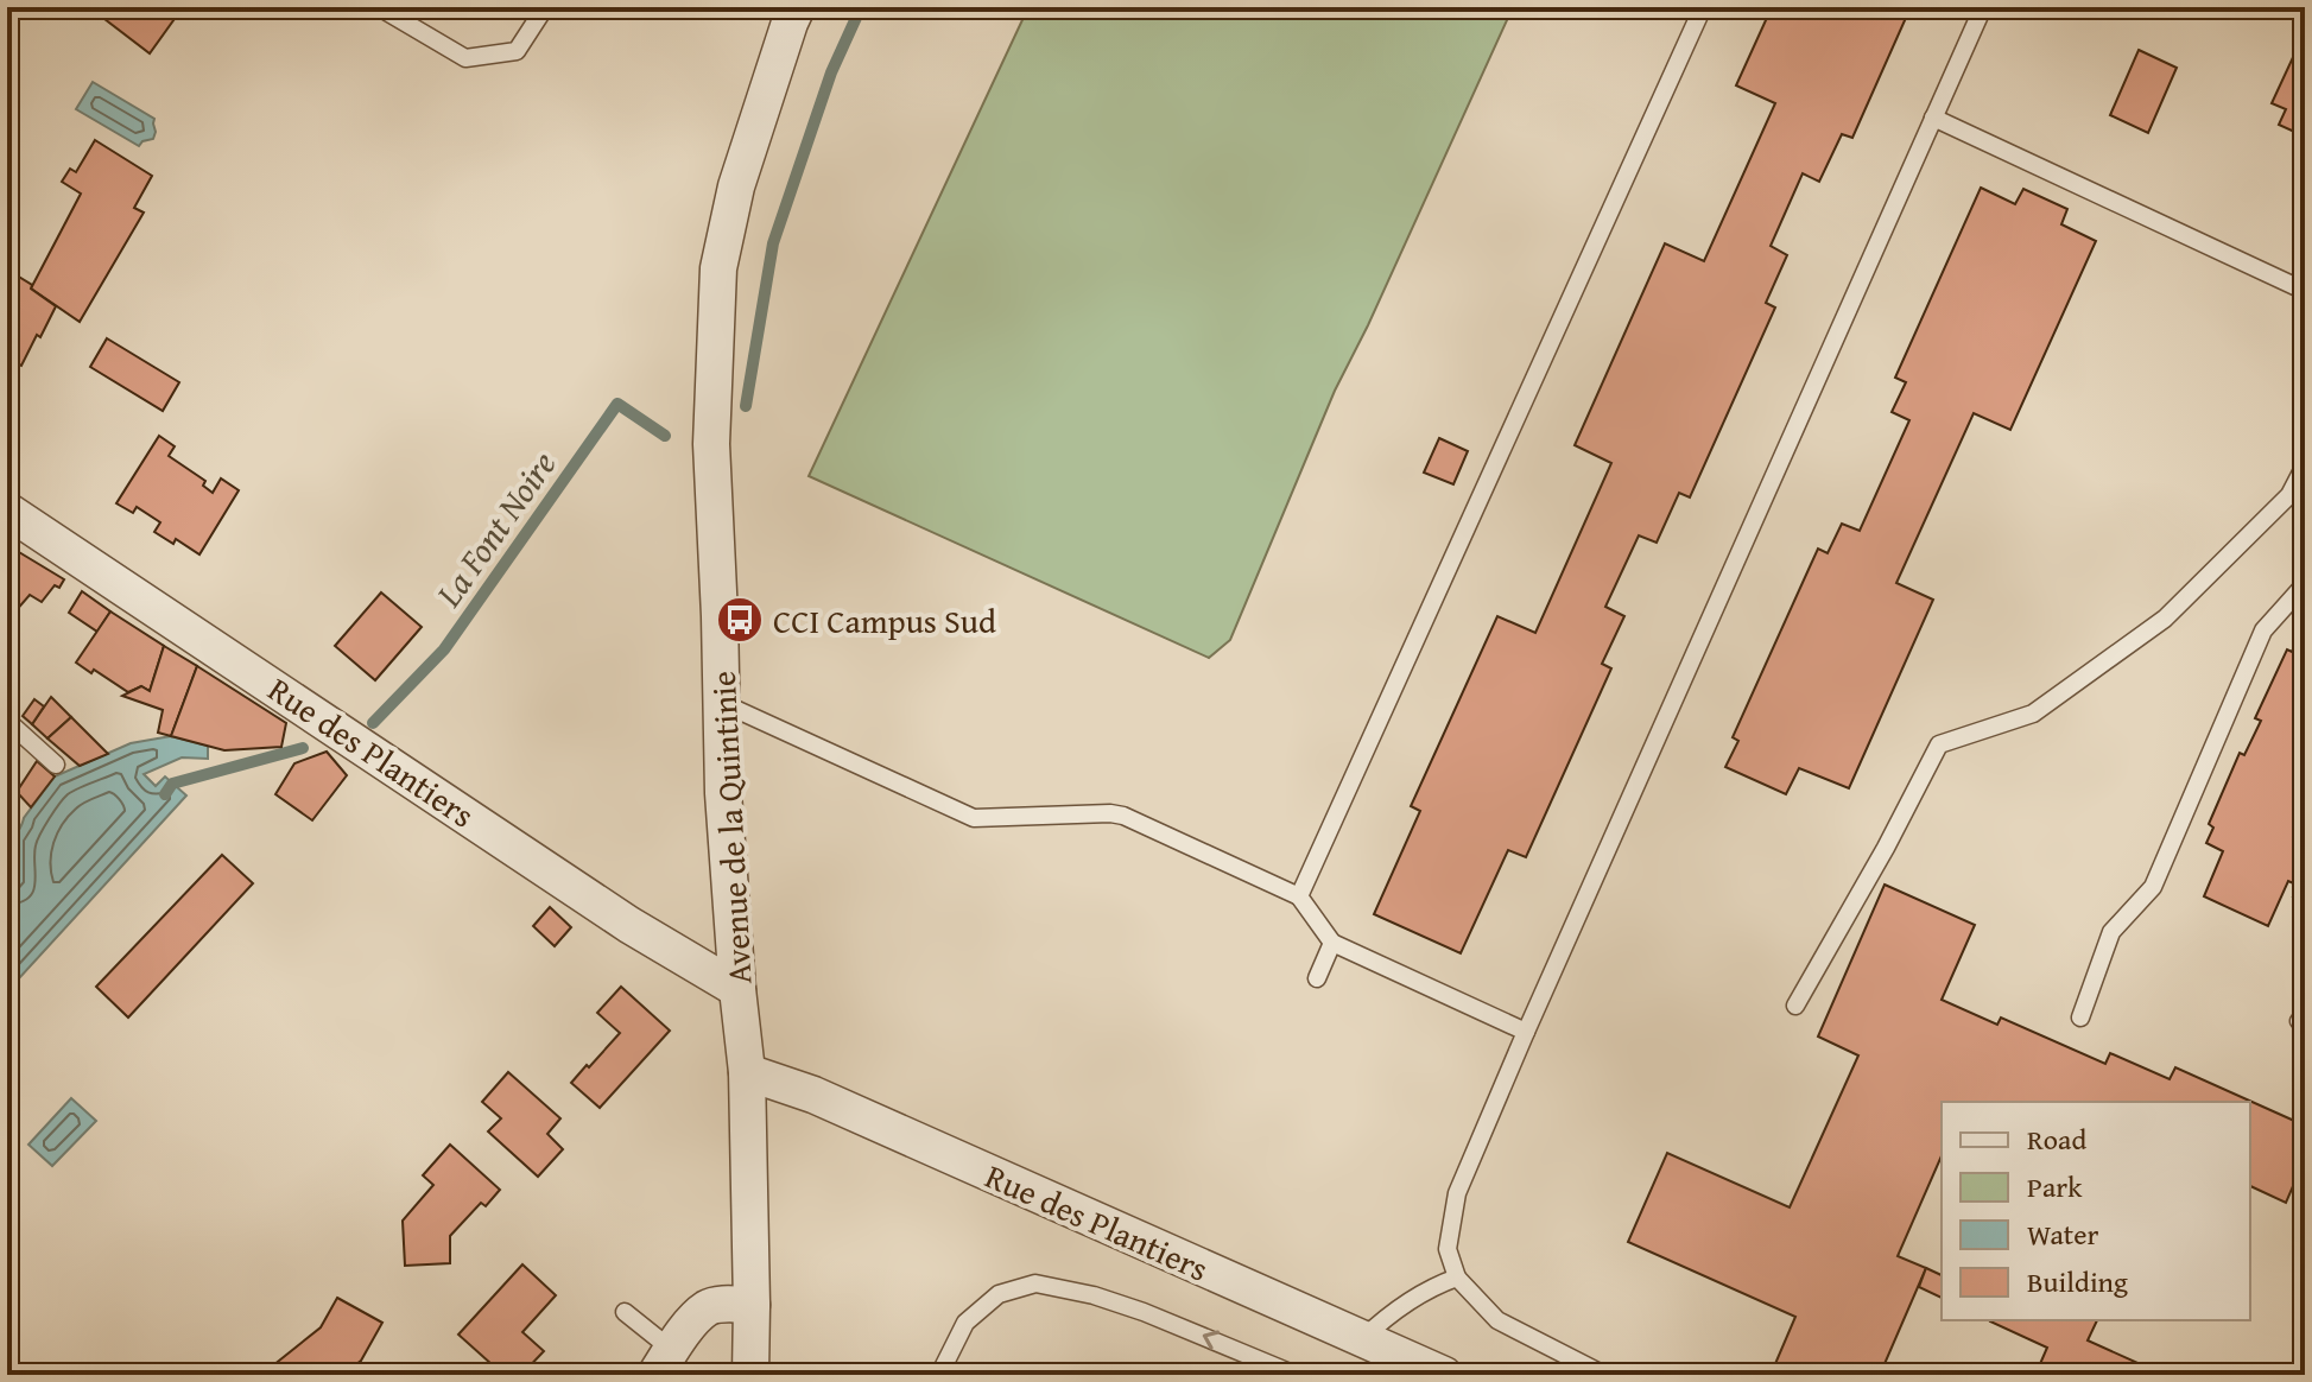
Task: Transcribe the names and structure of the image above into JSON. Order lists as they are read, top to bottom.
{
  "streets": {
    "street": ["Rue des Plantiers", "Avenue de la Quintinie"]
  },
  "crossings": [
    ["Rue des Plantiers", "Avenue de la Quintinie"]
  ],
  "water": ["La Font Noire"],
  "places": {
    "bus stop": ["CCI Campus Sud"]
  },
  "legend": [
    "Road",
    "Park",
    "Water",
    "Building"
  ]
}
